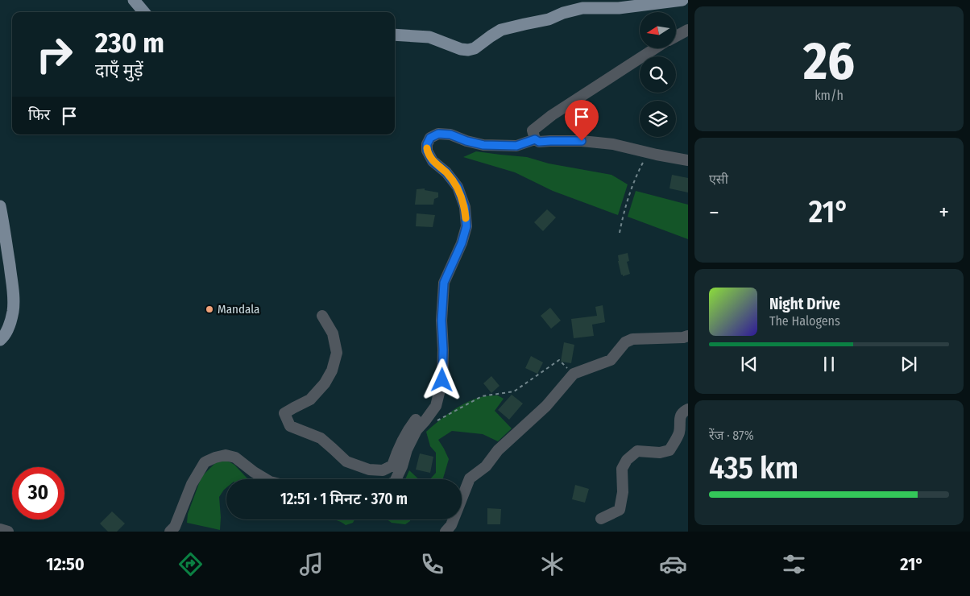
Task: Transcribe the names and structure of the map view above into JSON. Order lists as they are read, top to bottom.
{
  "places": ["Mandala"],
  "north": "left",
  "page": {
    "tile": [
      ["26", "km/h"],
      "एसी",
      ["रेंज · 87%", "435 km"]
    ],
    "turn": ["230 m", "दाएँ मुड़ें"],
    "then": "फिर",
    "heat": ["−", "21°", "+"],
    "song": ["Night Drive", "The Halogens"],
    "limit": "30",
    "trip": "12:51 · 1 मिनट · 370 m",
    "tabs": ["12:50", "21°"]
  }
}
